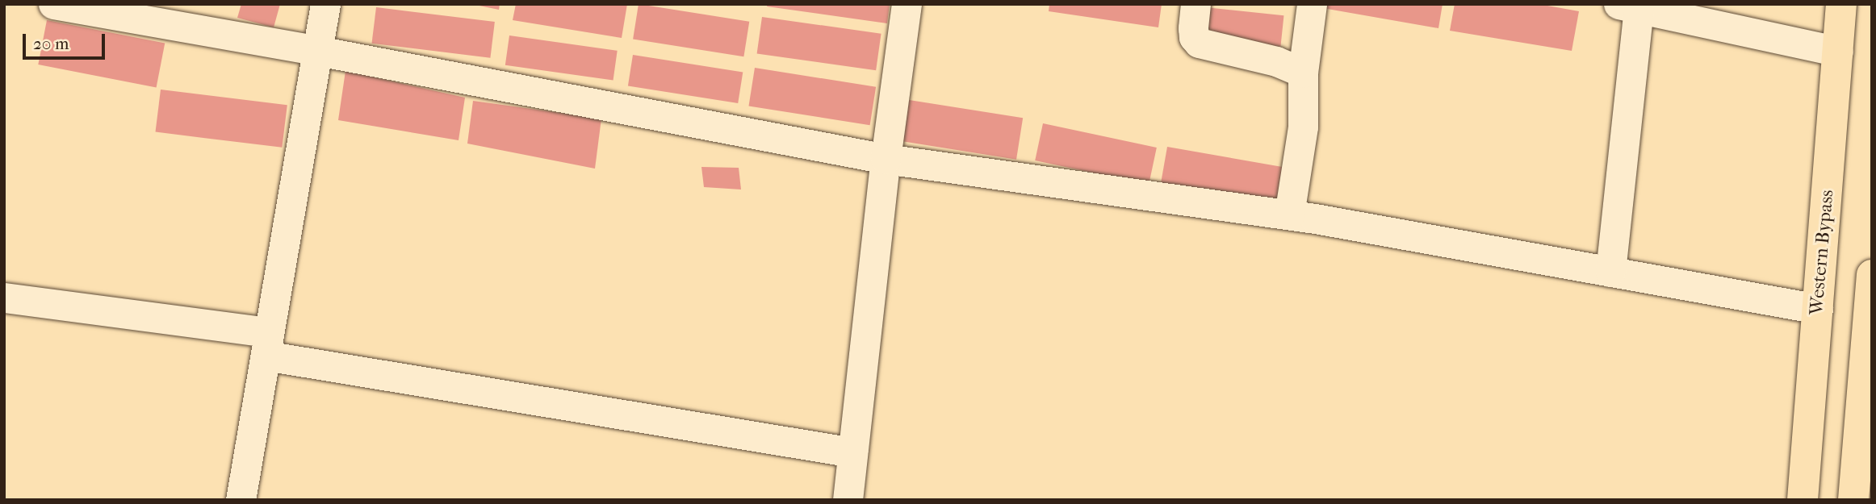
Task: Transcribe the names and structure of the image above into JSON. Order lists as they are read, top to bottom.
{
  "streets": {
    "main road": ["Western Bypass"]
  },
  "scale_bar": "20 m"
}
